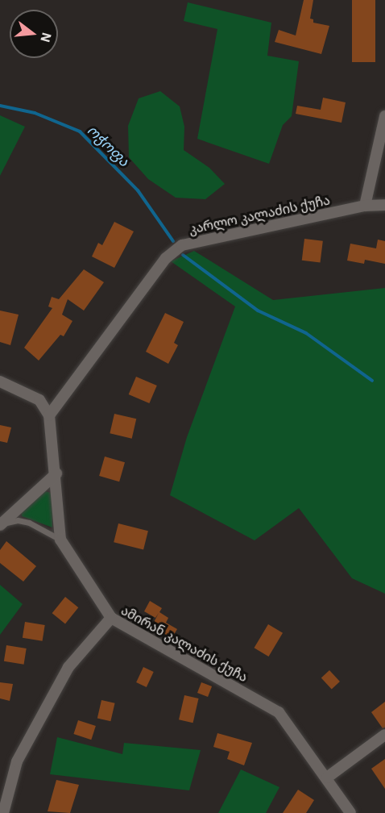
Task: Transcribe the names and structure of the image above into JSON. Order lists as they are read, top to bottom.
{
  "streets": {
    "street": ["კარლო კალაძის ქუჩა", "ამირან კალაძის ქუჩა"]
  },
  "crossings": [
    ["კარლო კალაძის ქუჩა", "ამირან კალაძის ქუჩა"]
  ],
  "water": ["ოჭოფა"],
  "north": "right"
}
